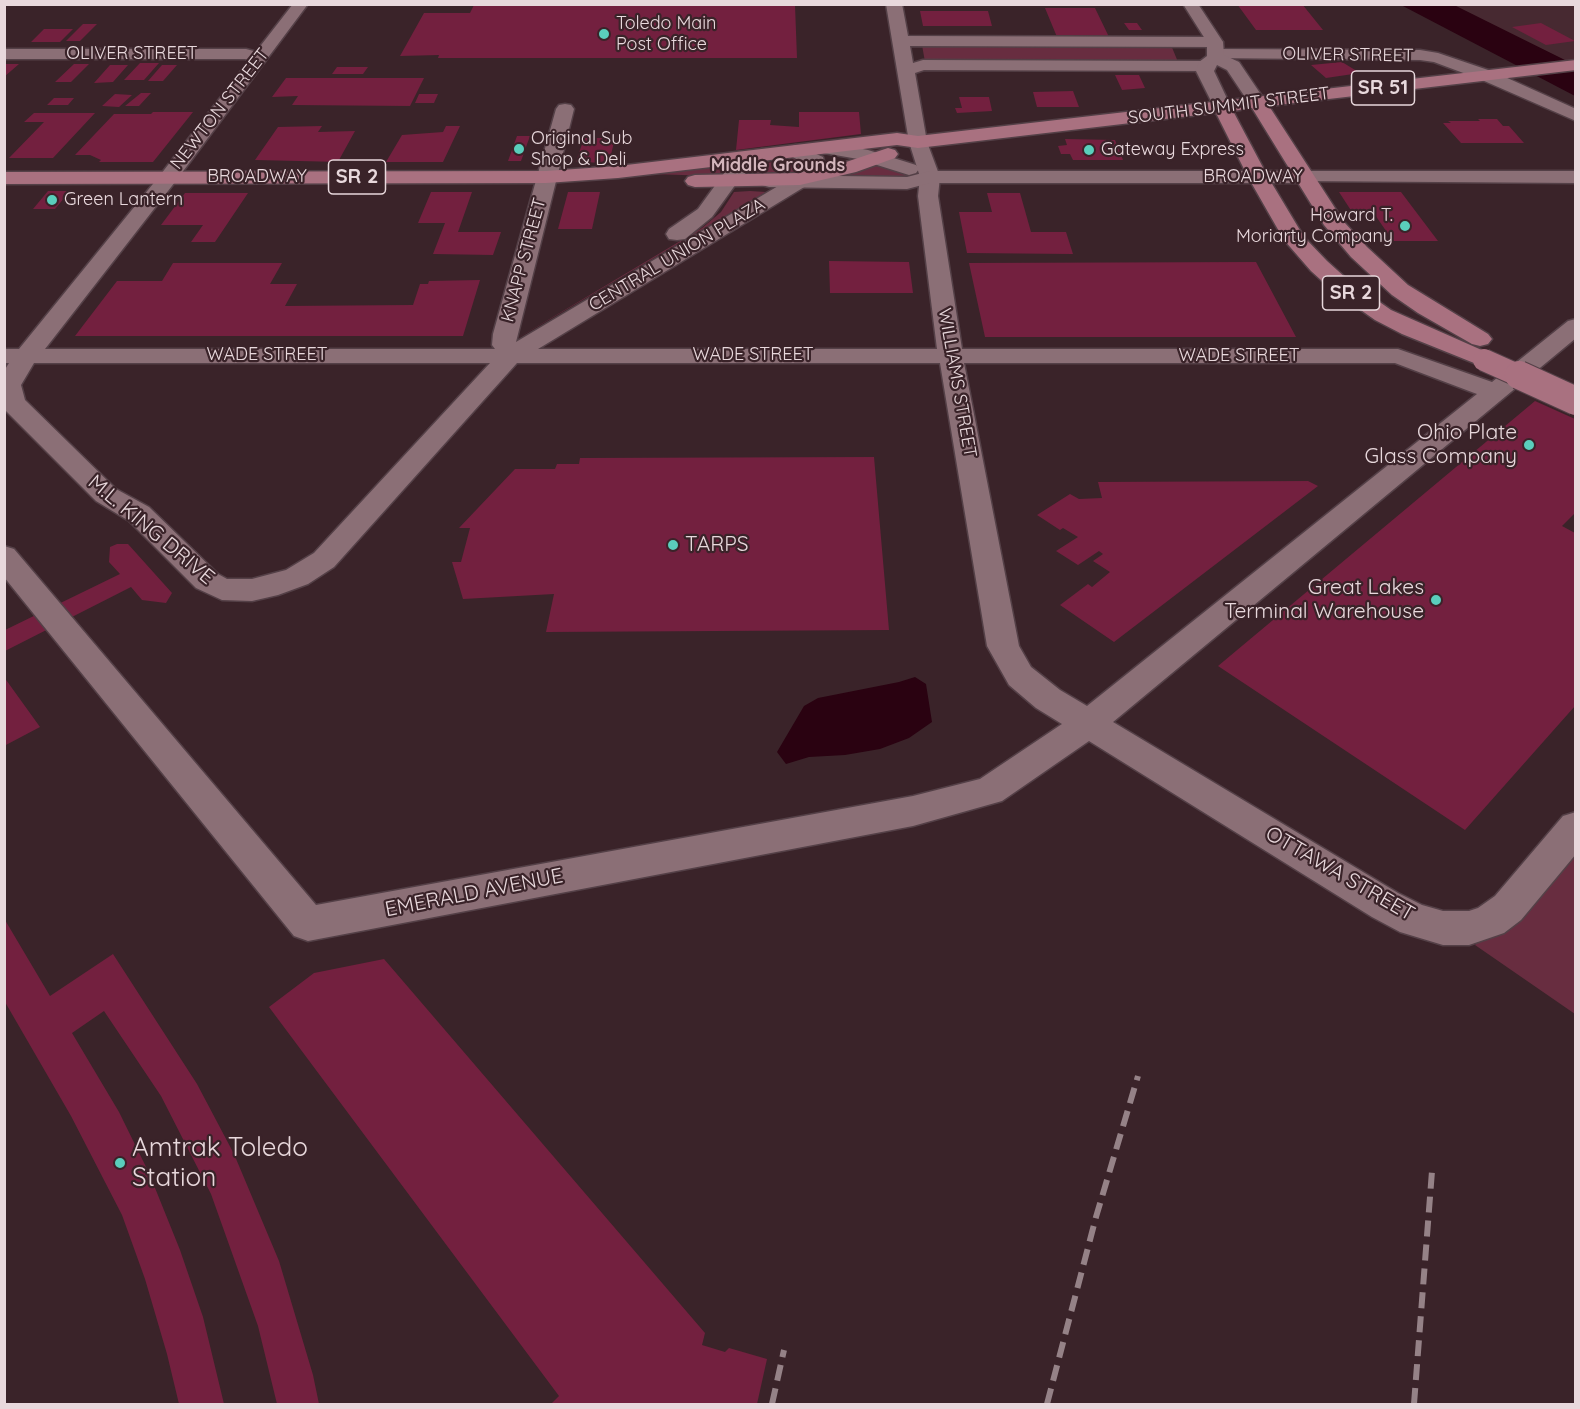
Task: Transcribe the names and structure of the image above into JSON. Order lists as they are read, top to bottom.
{
  "streets": {
    "main road": [
      "SR 51",
      "SOUTH SUMMIT STREET",
      "BROADWAY",
      "SR 2"
    ],
    "street": [
      "OLIVER STREET",
      "NEWTON STREET",
      "CENTRAL UNION PLAZA",
      "KNAPP STREET",
      "WADE STREET",
      "WILLIAMS STREET",
      "M.L. KING DRIVE",
      "OTTAWA STREET",
      "EMERALD AVENUE"
    ]
  },
  "crossings": [
    ["OLIVER STREET", "SOUTH SUMMIT STREET"],
    ["OLIVER STREET", "NEWTON STREET"],
    ["OLIVER STREET", "WILLIAMS STREET"],
    ["SOUTH SUMMIT STREET", "BROADWAY"],
    ["SOUTH SUMMIT STREET", "SR 2"],
    ["SOUTH SUMMIT STREET", "CENTRAL UNION PLAZA"],
    ["SOUTH SUMMIT STREET", "WILLIAMS STREET"],
    ["NEWTON STREET", "BROADWAY"],
    ["NEWTON STREET", "WADE STREET"],
    ["NEWTON STREET", "M.L. KING DRIVE"],
    ["BROADWAY", "SR 2"],
    ["BROADWAY", "CENTRAL UNION PLAZA"],
    ["BROADWAY", "KNAPP STREET"],
    ["BROADWAY", "WILLIAMS STREET"],
    ["CENTRAL UNION PLAZA", "KNAPP STREET"],
    ["CENTRAL UNION PLAZA", "WADE STREET"],
    ["KNAPP STREET", "WADE STREET"],
    ["KNAPP STREET", "M.L. KING DRIVE"],
    ["WADE STREET", "WILLIAMS STREET"],
    ["WADE STREET", "M.L. KING DRIVE"],
    ["WILLIAMS STREET", "OTTAWA STREET"],
    ["WILLIAMS STREET", "EMERALD AVENUE"],
    ["OTTAWA STREET", "EMERALD AVENUE"]
  ],
  "districts": ["Middle Grounds"],
  "places": [
    "Toledo Main Post Office",
    "Original Sub Shop & Deli",
    "Gateway Express",
    "Green Lantern",
    "Howard T. Moriarty Company",
    "Ohio Plate Glass Company",
    "TARPS",
    "Great Lakes Terminal Warehouse",
    "Amtrak Toledo Station"
  ]
}
